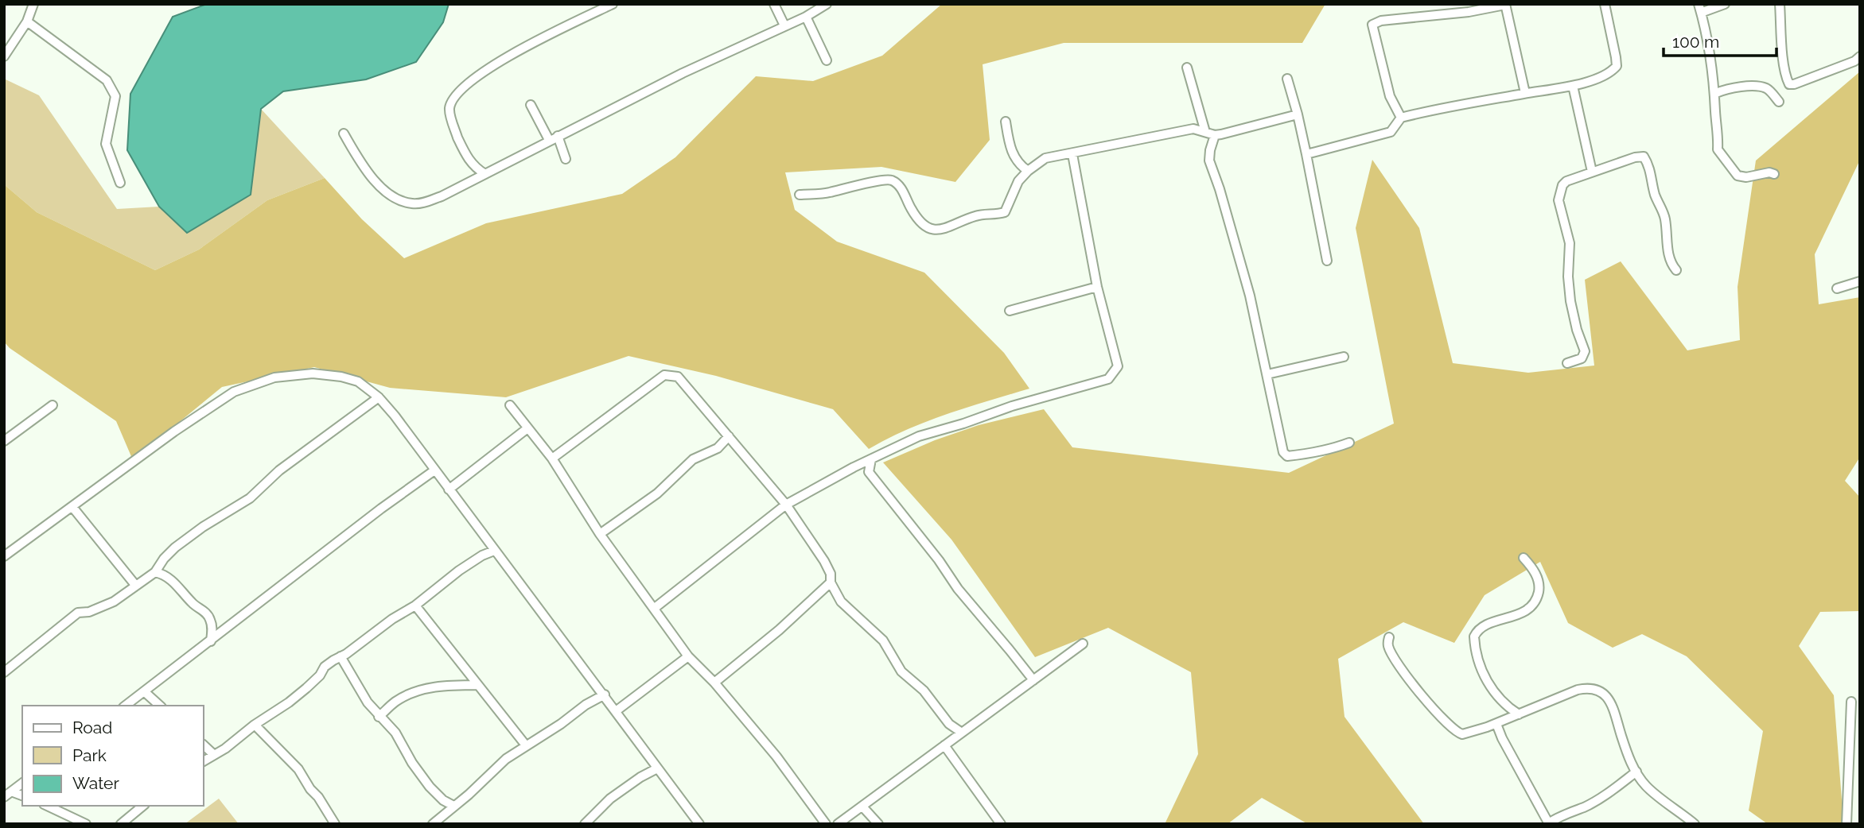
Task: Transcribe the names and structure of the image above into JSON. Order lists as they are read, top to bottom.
{
  "legend": ["Road", "Park", "Water"],
  "scale_bar": "100 m"
}
